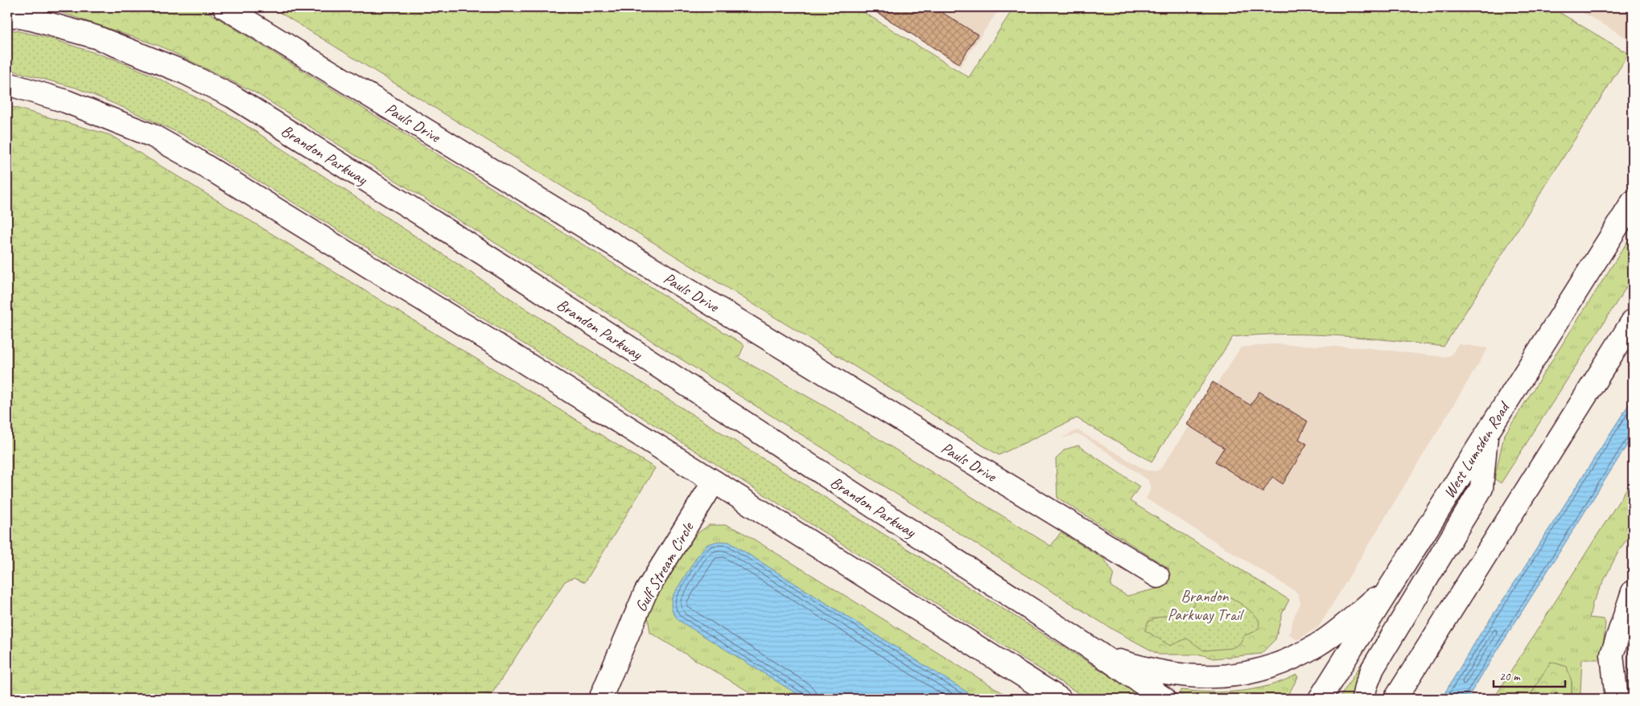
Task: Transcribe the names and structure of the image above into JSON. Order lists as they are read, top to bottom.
{
  "streets": {
    "main road": [
      "Pauls Drive",
      "Brandon Parkway",
      "West Lumsden Road",
      "Gulf Stream Circle"
    ]
  },
  "parks": ["Brandon Parkway Trail"],
  "scale_bar": "20 m"
}
